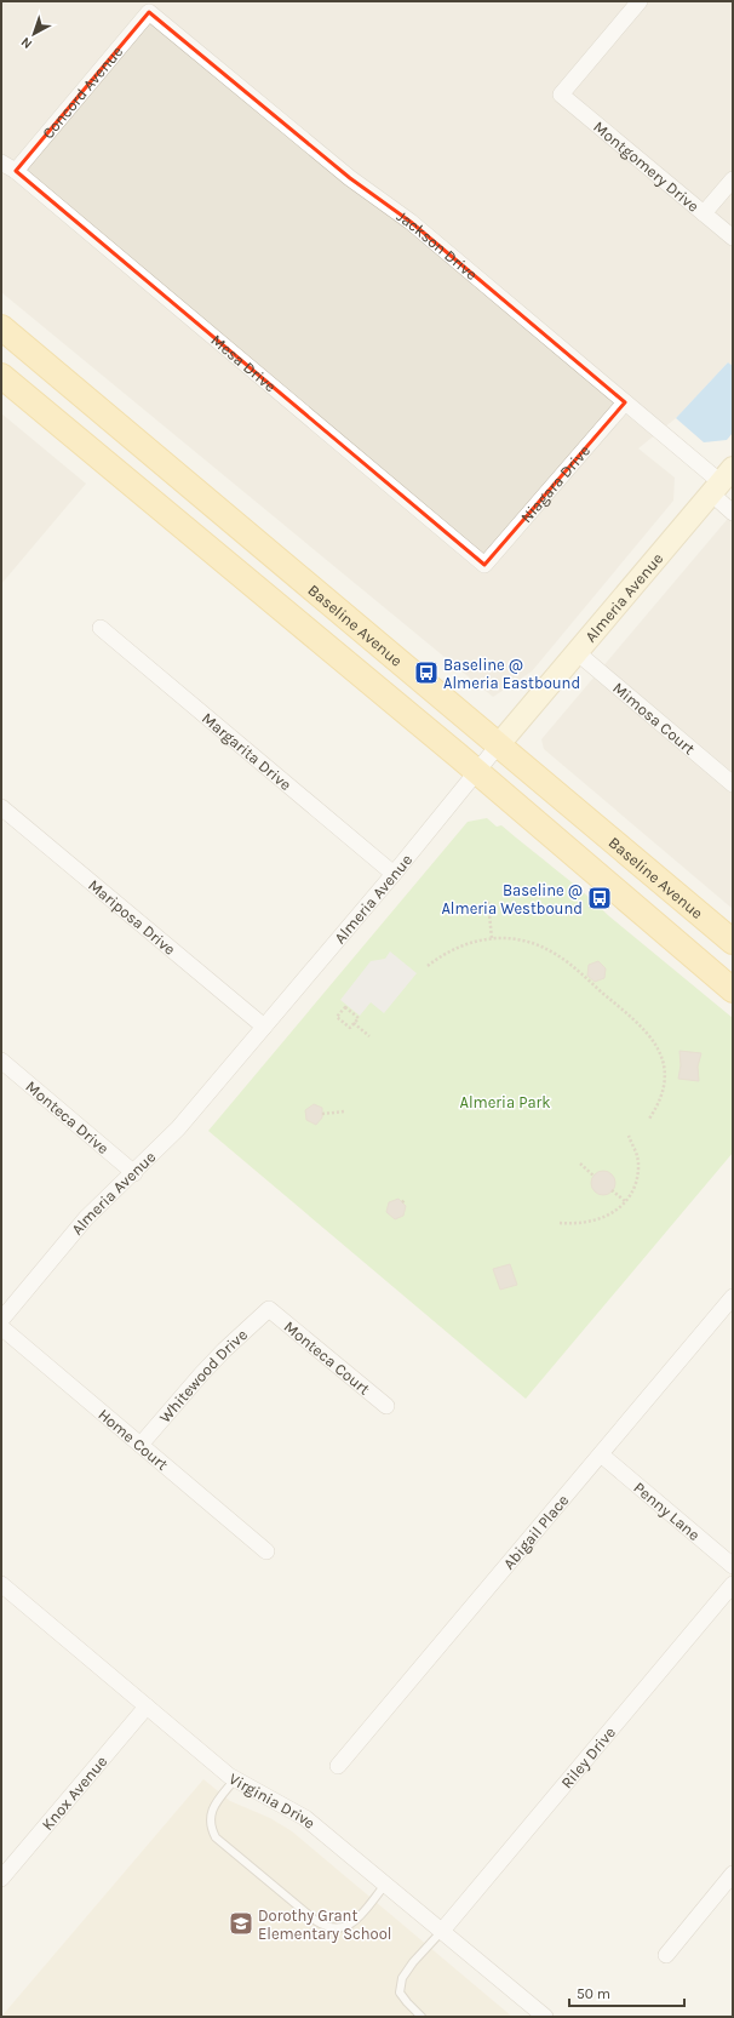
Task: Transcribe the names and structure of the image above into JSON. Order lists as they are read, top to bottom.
{
  "streets": {
    "main road": ["Baseline Avenue"],
    "street": [
      "Concord Avenue",
      "Montgomery Drive",
      "Jackson Drive",
      "Mesa Drive",
      "Niagara Drive",
      "Almeria Avenue",
      "Mimosa Court",
      "Margarita Drive",
      "Mariposa Drive",
      "Monteca Drive",
      "Monteca Court",
      "Whitewood Drive",
      "Home Court",
      "Penny Lane",
      "Abigail Place",
      "Riley Drive",
      "Knox Avenue",
      "Virginia Drive"
    ]
  },
  "crossings": [
    ["Concord Avenue", "Jackson Drive"],
    ["Concord Avenue", "Mesa Drive"],
    ["Jackson Drive", "Niagara Drive"],
    ["Jackson Drive", "Almeria Avenue"],
    ["Mesa Drive", "Niagara Drive"],
    ["Almeria Avenue", "Baseline Avenue"],
    ["Almeria Avenue", "Mimosa Court"],
    ["Almeria Avenue", "Margarita Drive"],
    ["Almeria Avenue", "Mariposa Drive"],
    ["Almeria Avenue", "Monteca Drive"],
    ["Monteca Court", "Whitewood Drive"],
    ["Whitewood Drive", "Home Court"],
    ["Penny Lane", "Abigail Place"],
    ["Riley Drive", "Virginia Drive"],
    ["Knox Avenue", "Virginia Drive"]
  ],
  "parks": ["Almeria Park"],
  "places": {
    "bus stop": ["Baseline @ Almeria Eastbound", "Baseline @ Almeria Westbound"],
    "school or university": ["Dorothy Grant Elementary School"]
  },
  "scale_bar": "50 m",
  "north": "bottom left"
}
